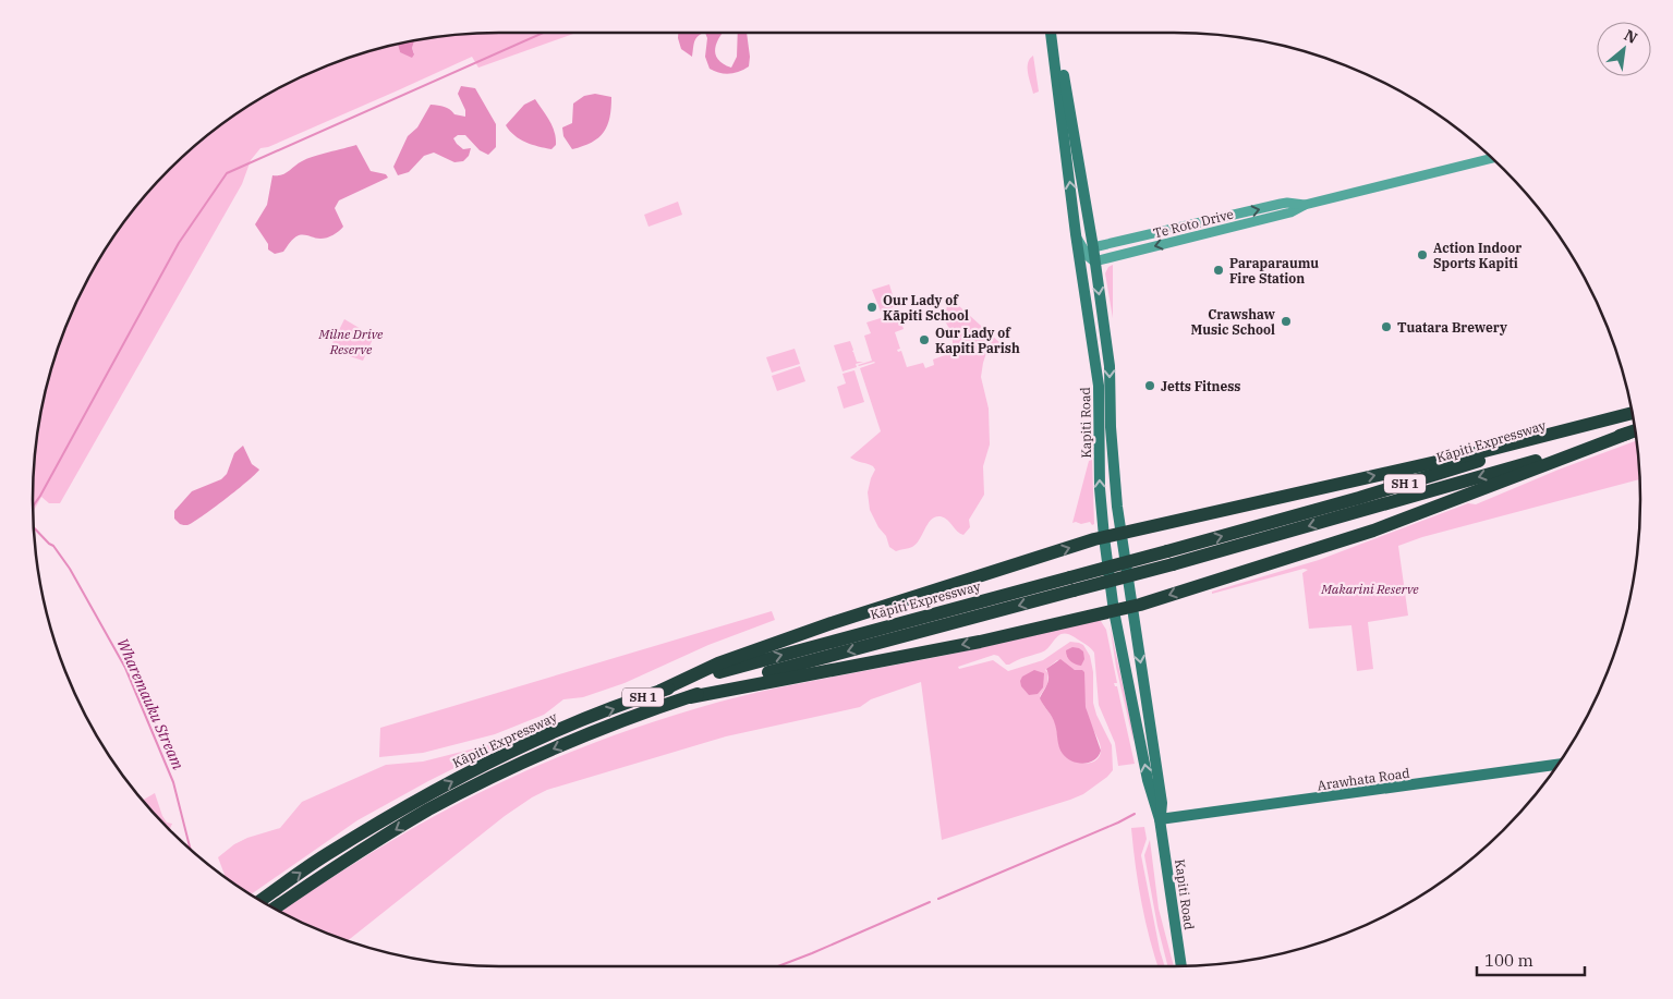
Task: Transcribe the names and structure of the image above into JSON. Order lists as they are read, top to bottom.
{
  "streets": {
    "highway": ["Kāpiti Expressway", "SH 1"],
    "main road": ["Kapiti Road", "Arawhata Road"],
    "street": ["Te Roto Drive"]
  },
  "crossings": [
    ["Te Roto Drive", "Kapiti Road"],
    ["Kapiti Road", "Arawhata Road"]
  ],
  "water": ["Wharemauku Stream"],
  "parks": ["Milne Drive Reserve", "Makarini Reserve"],
  "places": [
    "Action Indoor Sports Kapiti",
    "Paraparaumu Fire Station",
    "Our Lady of Kāpiti School",
    "Crawshaw Music School",
    "Tuatara Brewery",
    "Our Lady of Kapiti Parish",
    "Jetts Fitness"
  ],
  "scale_bar": "100 m",
  "north": "top right"
}
